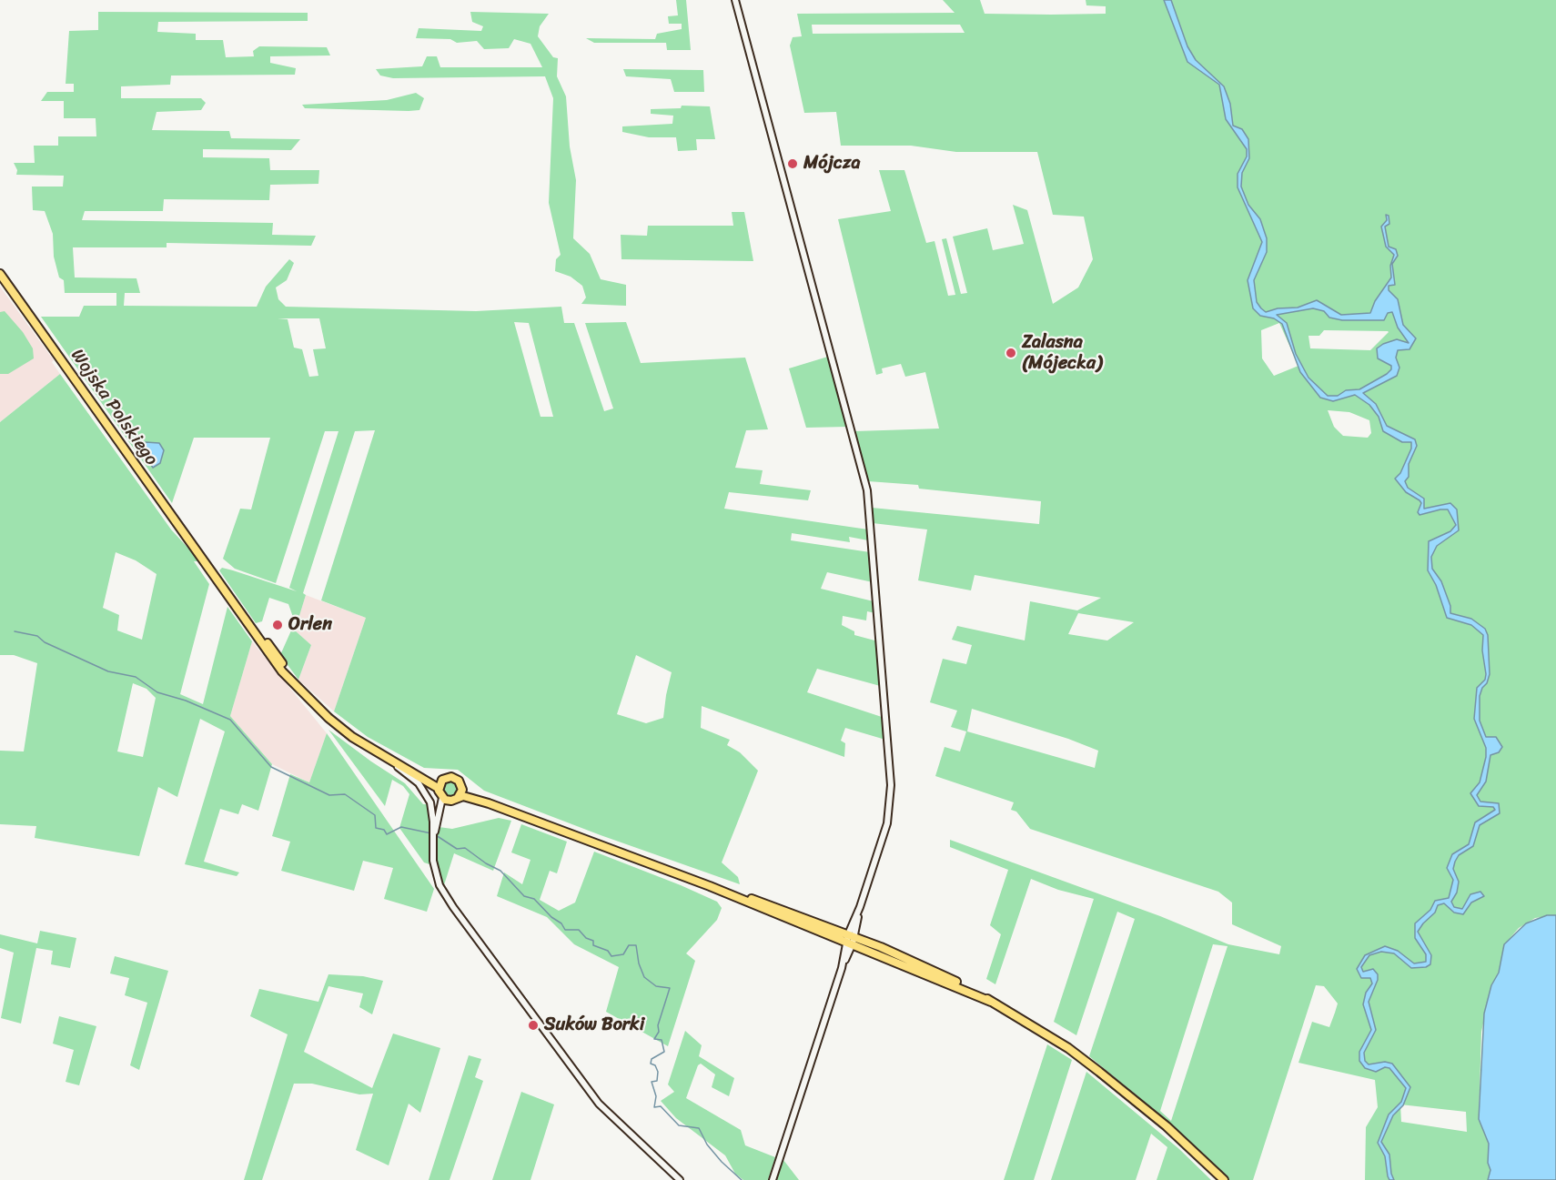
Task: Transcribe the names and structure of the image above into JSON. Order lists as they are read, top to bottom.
{
  "streets": {
    "main road": ["Wojska Polskiego"]
  },
  "places": [
    "Mójcza",
    "Zalasna (Mójecka)",
    "Orlen",
    "Suków Borki"
  ]
}
